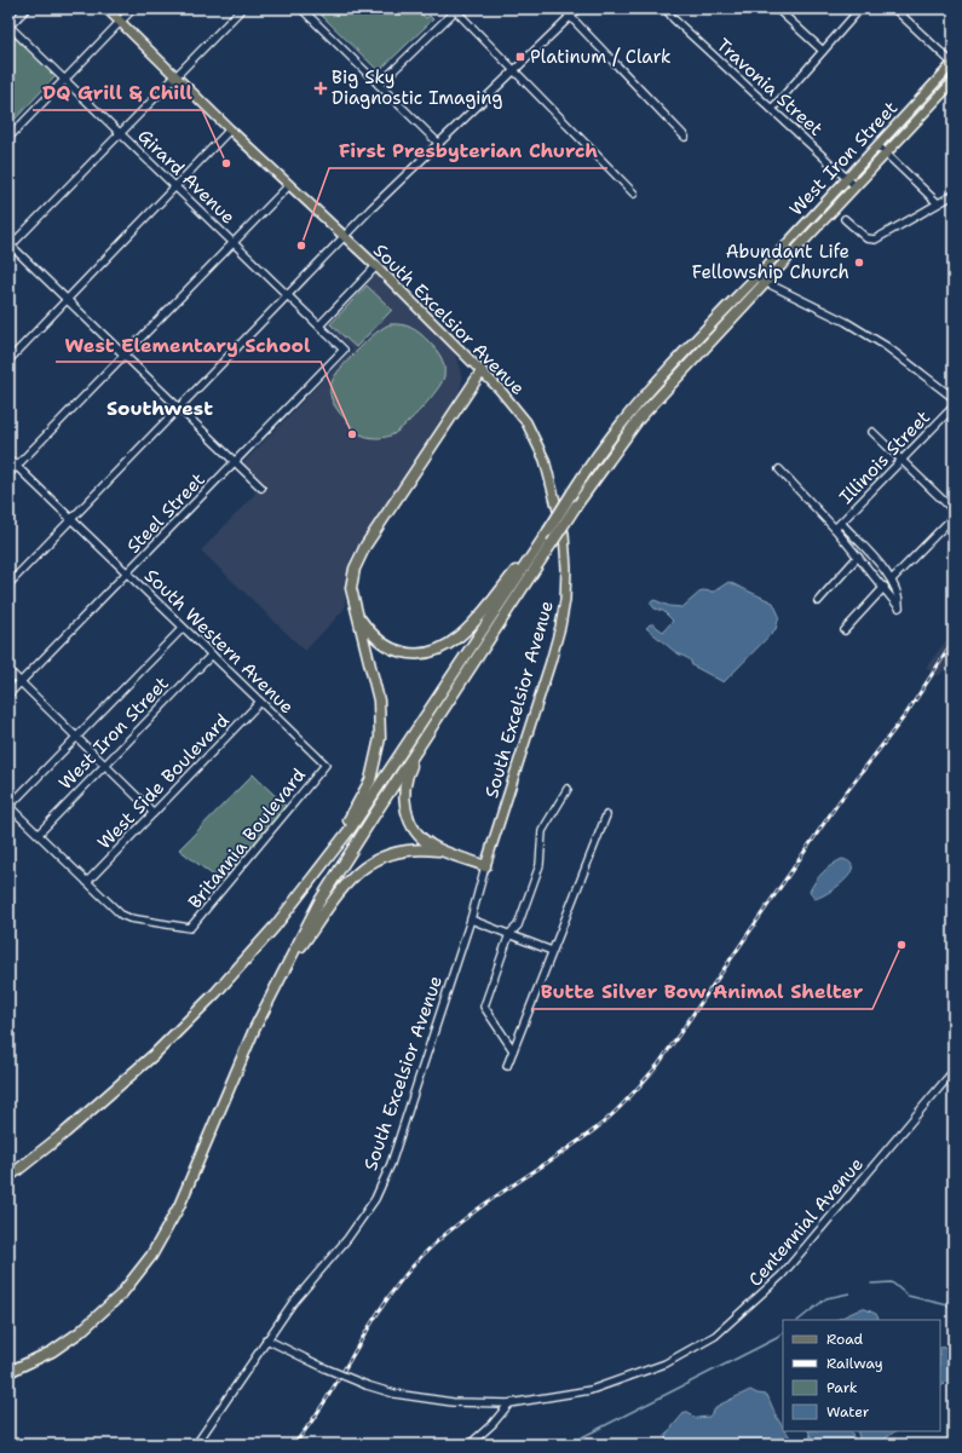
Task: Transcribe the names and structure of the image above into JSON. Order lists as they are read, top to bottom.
{
  "streets": {
    "main road": ["West Iron Street", "South Excelsior Avenue"],
    "street": [
      "Travonia Street",
      "Girard Avenue",
      "Illinois Street",
      "Steel Street",
      "South Western Avenue",
      "West Side Boulevard",
      "Britannia Boulevard",
      "Centennial Avenue"
    ]
  },
  "crossings": [
    ["Travonia Street", "West Iron Street"],
    ["West Iron Street", "South Western Avenue"],
    ["Girard Avenue", "Steel Street"],
    ["South Excelsior Avenue", "Centennial Avenue"],
    ["Steel Street", "South Western Avenue"],
    ["South Western Avenue", "West Side Boulevard"],
    ["South Western Avenue", "Britannia Boulevard"],
    ["West Side Boulevard", "Britannia Boulevard"]
  ],
  "districts": ["Southwest"],
  "places": {
    "transit": ["Platinum / Clark"],
    "health": ["Big Sky Diagnostic Imaging"],
    "other": [
      "DQ Grill & Chill",
      "First Presbyterian Church",
      "Abundant Life Fellowship Church",
      "West Elementary School",
      "Butte Silver Bow Animal Shelter"
    ]
  },
  "legend": [
    "Road",
    "Railway",
    "Park",
    "Water"
  ]
}
